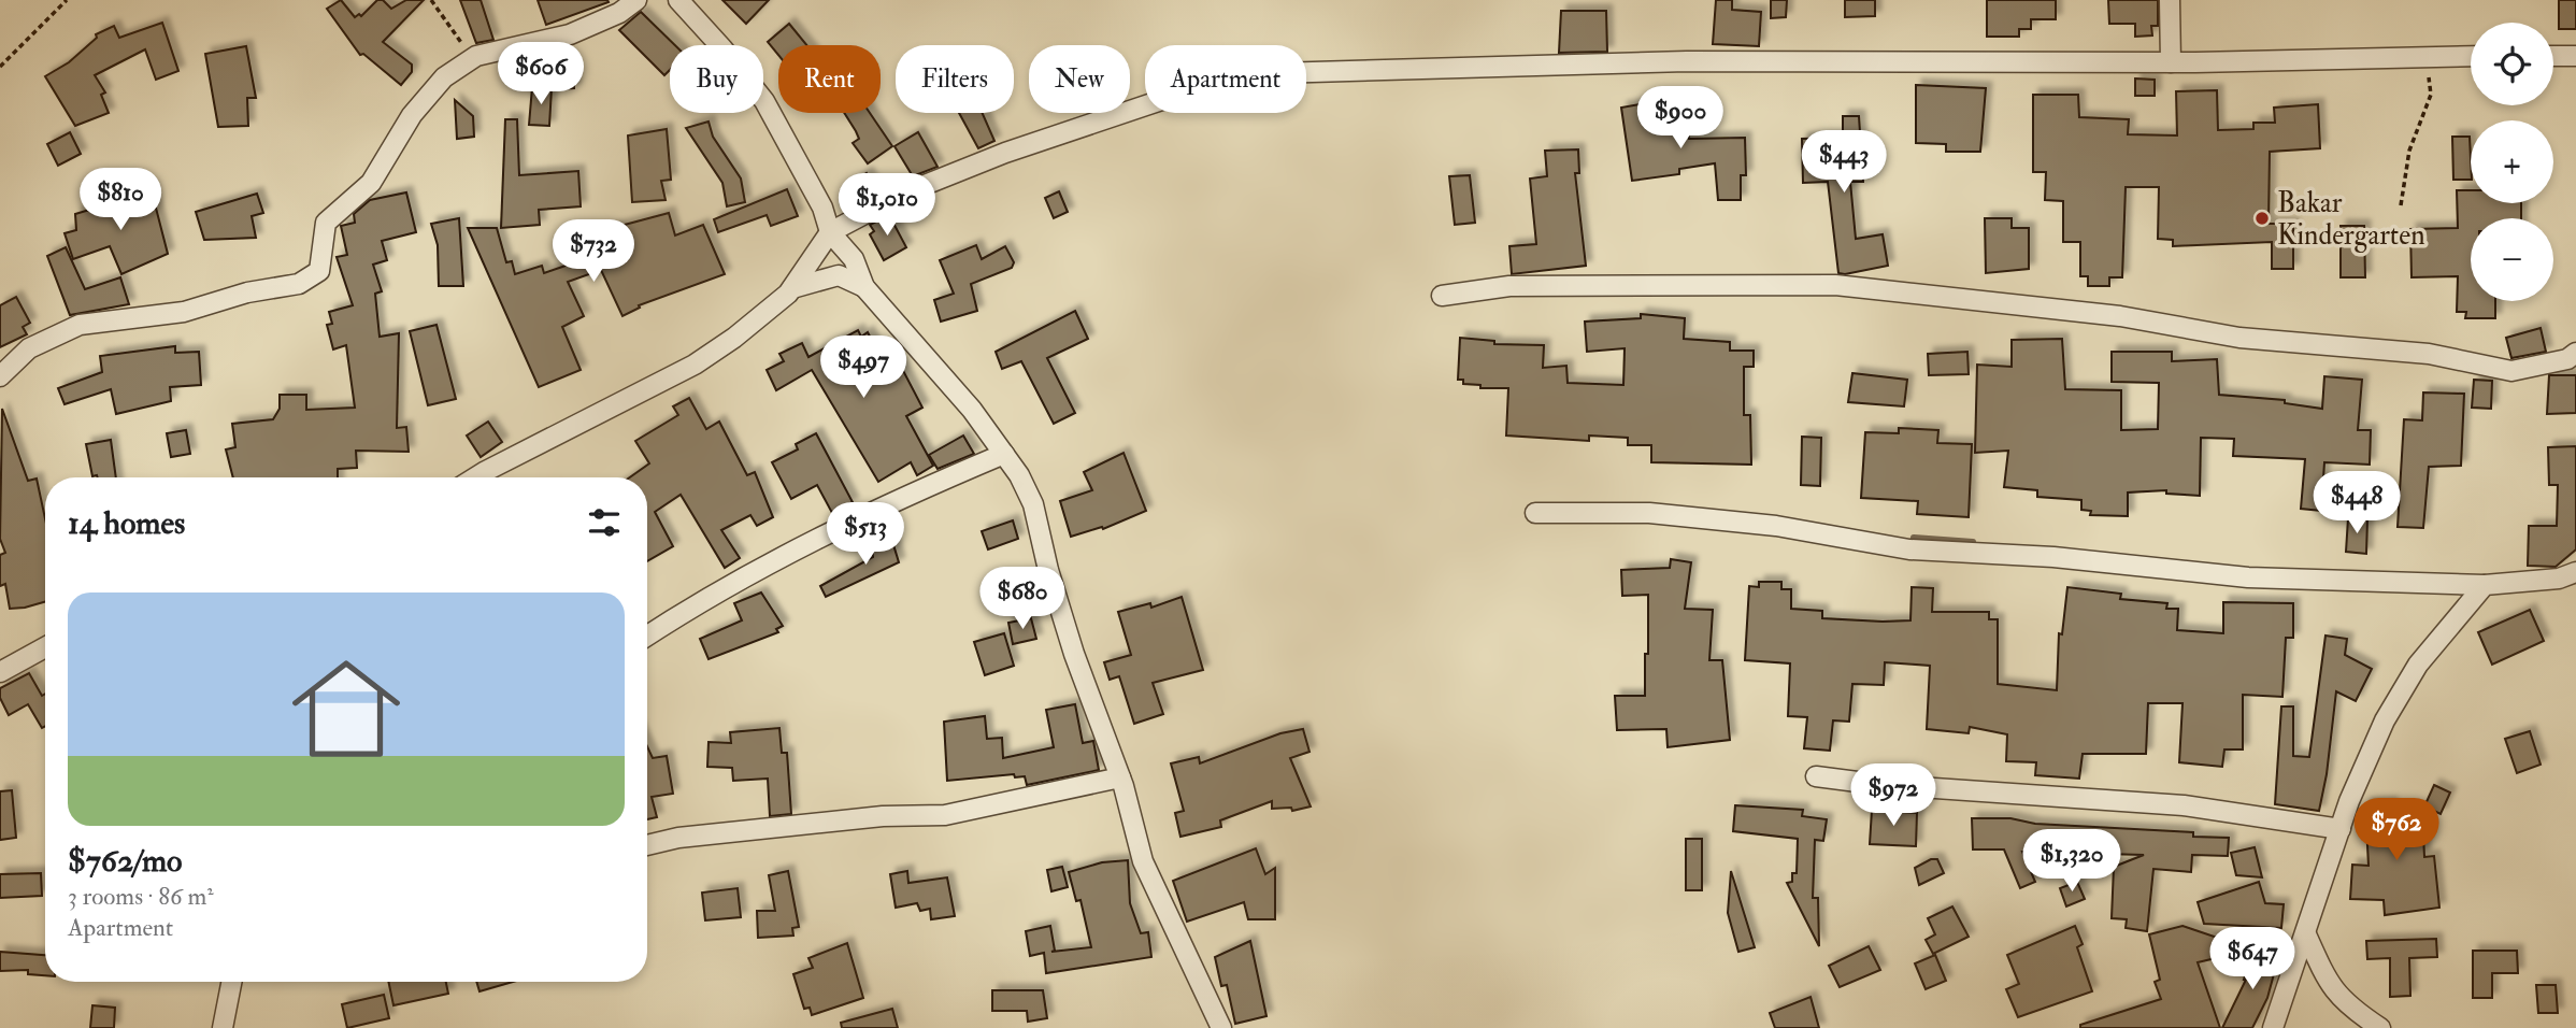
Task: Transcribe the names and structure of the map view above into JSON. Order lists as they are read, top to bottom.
{
  "places": ["Bakar Kindergarten"],
  "page": {
    "map_buttons": ["+", "−"],
    "price": [
      "$606",
      "$900",
      "$443",
      "$810",
      "$1,010",
      "$732",
      "$497",
      "$448",
      "$513",
      "$680",
      "$972",
      "$762",
      "$1,320",
      "$647"
    ],
    "chip": [
      "Buy",
      "Rent",
      "Filters",
      "New",
      "Apartment"
    ],
    "heading": "14 homes",
    "list": [
      {
        "name": "$762/mo",
        "note": "3 rooms · 86 m² · Apartment"
      }
    ]
  }
}
